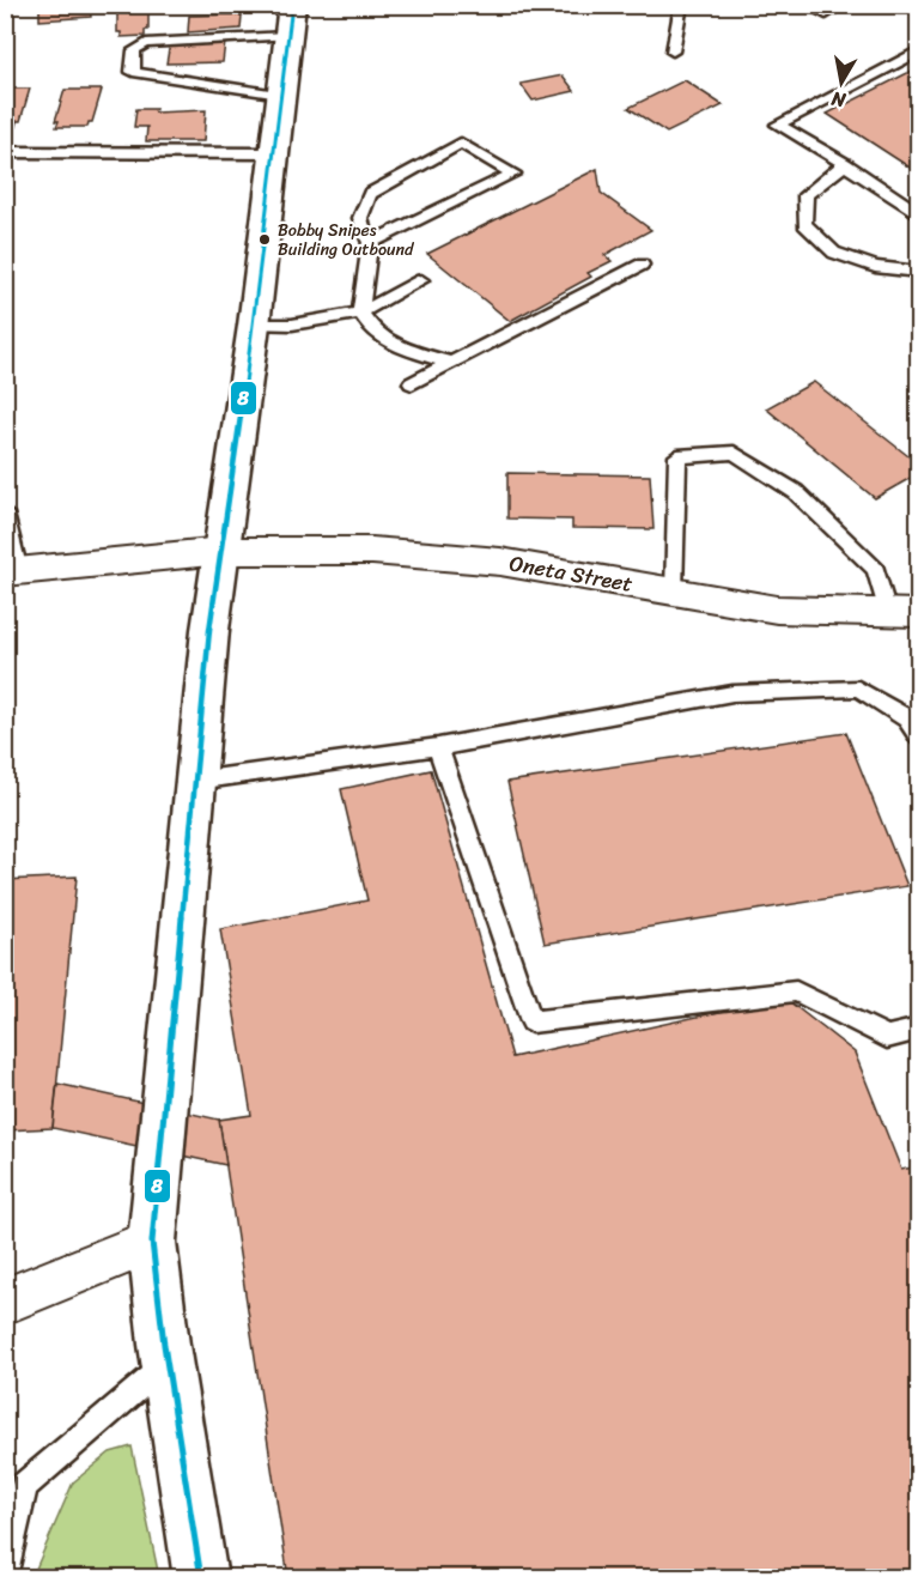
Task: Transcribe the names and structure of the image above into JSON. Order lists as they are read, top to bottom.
{
  "streets": {
    "street": ["Oneta Street"]
  },
  "places": ["Bobby Snipes Building Outbound"],
  "lines": ["transit line 8"],
  "north": "bottom"
}
